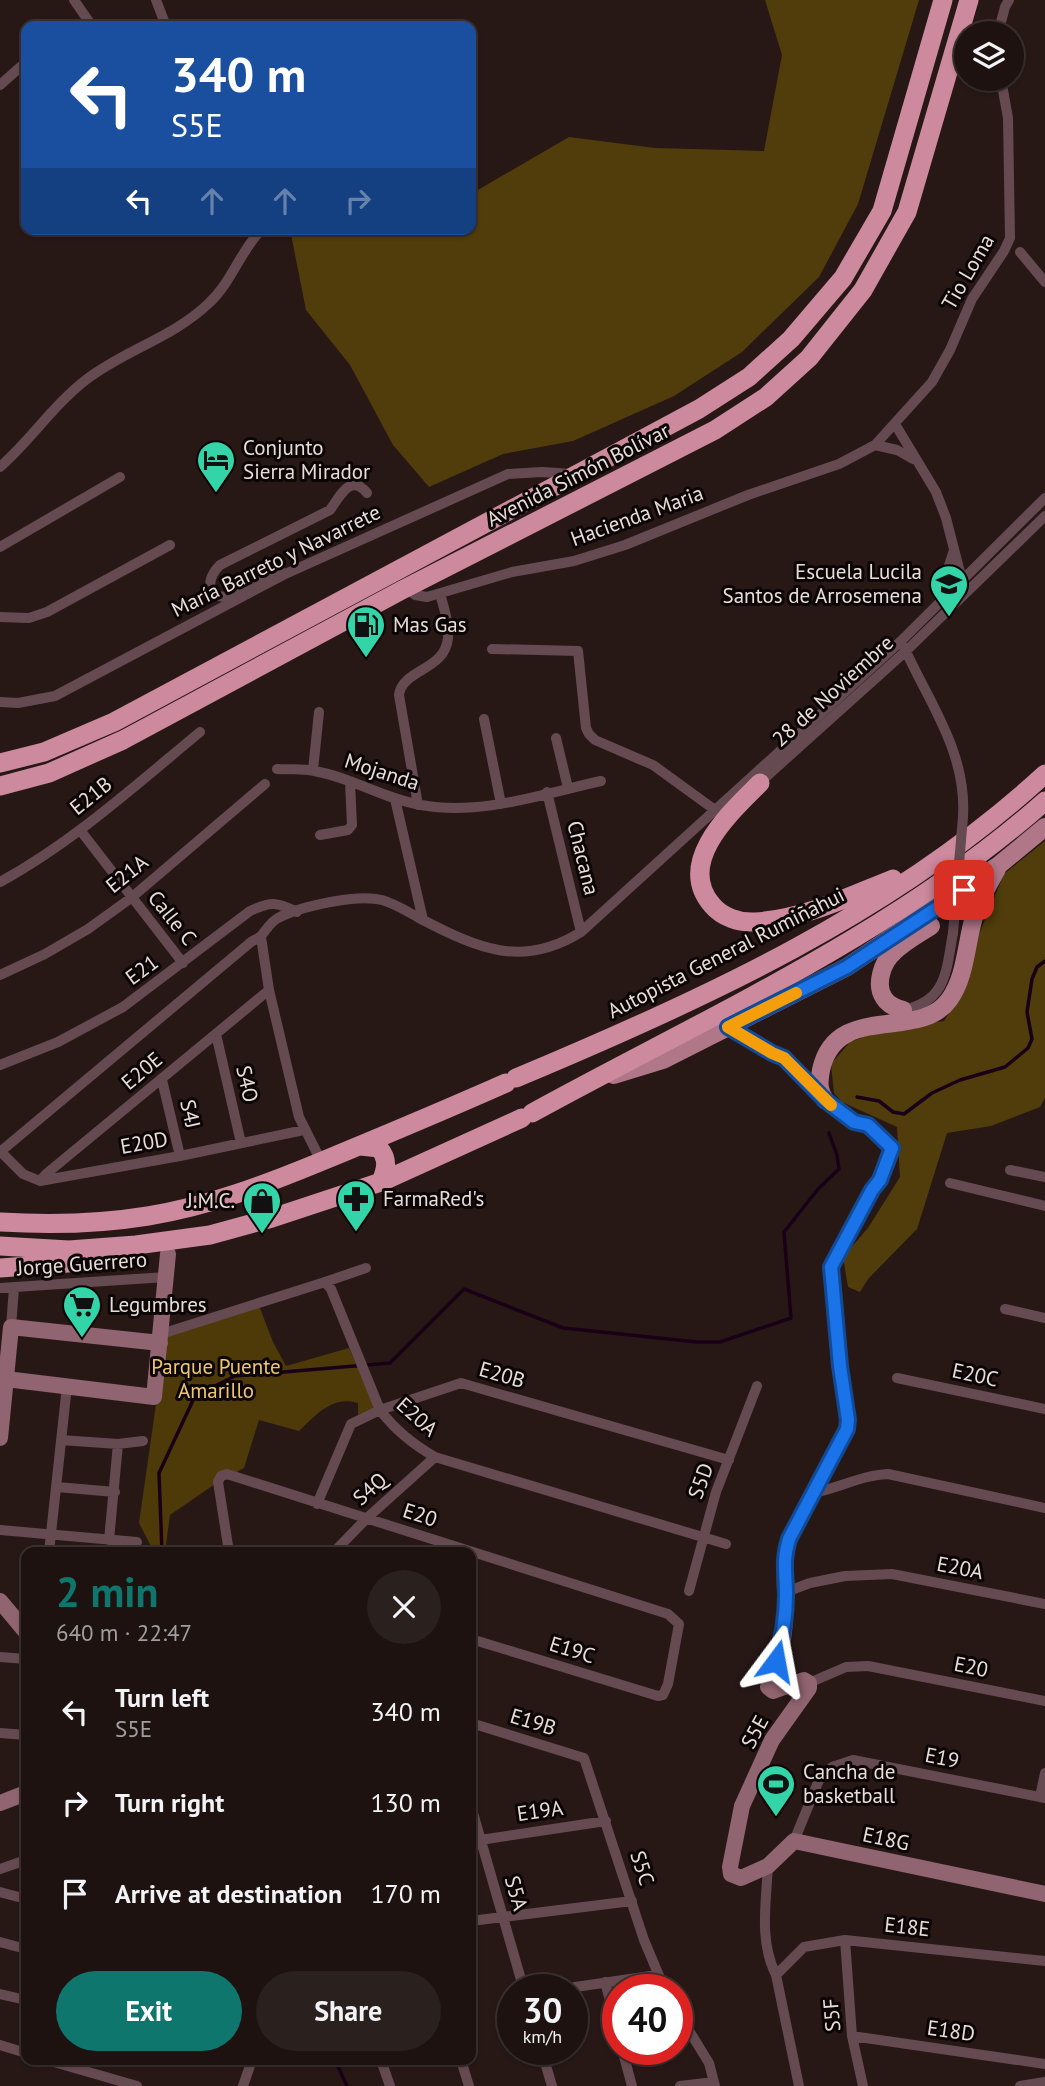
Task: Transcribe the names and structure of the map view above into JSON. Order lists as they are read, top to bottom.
{
  "streets": {
    "highway": ["Avenida Simón Bolívar", "Autopista General Rumiñahui"],
    "street": [
      "Tio Loma",
      "Hacienda Maria",
      "María Barreto y Navarrete",
      "28 de Noviembre",
      "Mojanda",
      "E21B",
      "Chacana",
      "E21A",
      "Calle C",
      "E21",
      "E20E",
      "S4O",
      "S4J",
      "E20D",
      "Jorge Guerrero",
      "E20B",
      "E20C",
      "E20A",
      "S5D",
      "S4Q",
      "E20",
      "E19C",
      "E19B",
      "S5E",
      "E19",
      "E19A",
      "E18G",
      "S5C",
      "S5A",
      "E18E",
      "S5F",
      "E18D"
    ]
  },
  "crossings": [
    ["Tio Loma", "Hacienda Maria"],
    ["Avenida Simón Bolívar", "Hacienda Maria"],
    ["Avenida Simón Bolívar", "María Barreto y Navarrete"],
    ["Mojanda", "Chacana"],
    ["E21B", "Calle C"],
    ["E21A", "Calle C"],
    ["Calle C", "E21"],
    ["E20E", "S4O"],
    ["E20E", "S4J"],
    ["E20E", "E20D"],
    ["S4O", "E20D"],
    ["S4J", "E20D"],
    ["E20B", "E20A"],
    ["E20B", "S5D"],
    ["E20B", "E20"],
    ["E20A", "S5D"],
    ["E20A", "S4Q"],
    ["E20A", "S5E"],
    ["S4Q", "E20"],
    ["E20", "E19C"],
    ["E20", "S5E"],
    ["E19B", "S5C"],
    ["E19", "E18G"],
    ["E19A", "S5C"],
    ["E19A", "S5A"],
    ["E18E", "S5F"],
    ["S5F", "E18D"]
  ],
  "parks": ["Parque Puente Amarillo"],
  "places": {
    "hotel": ["Conjunto Sierra Mirador"],
    "school or university": ["Escuela Lucila Santos de Arrosemena"],
    "fuel station": ["Mas Gas"],
    "pharmacy": ["FarmaRed's"],
    "shop": ["J.M.C."],
    "supermarket": ["Legumbres"],
    "sports": ["Cancha de basketball"]
  },
  "page": {
    "turn": ["340 m", "S5E"],
    "heading": ["2 min", "640 m · 22:47"],
    "list": [
      {
        "name": "Turn left",
        "note": "S5E",
        "value": "340 m"
      },
      {
        "name": "Turn right",
        "value": "130 m"
      },
      {
        "name": "Arrive at destination",
        "value": "170 m"
      }
    ],
    "buttons": ["Exit", "Share"],
    "speed": "30 km/h",
    "limit": "40"
  }
}
